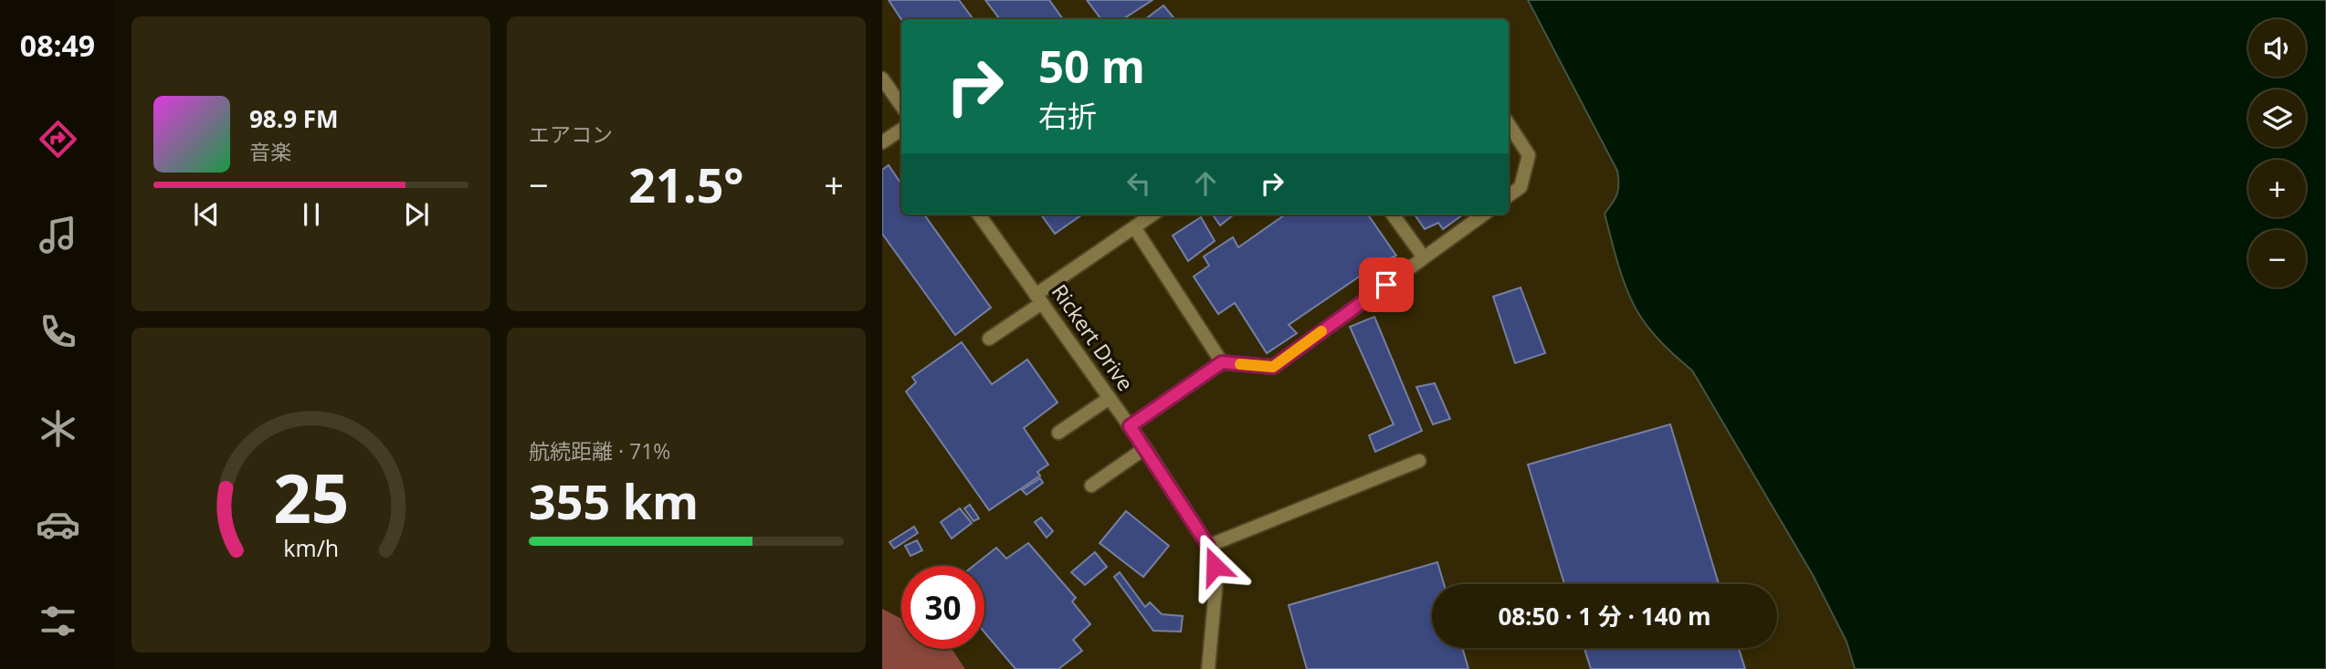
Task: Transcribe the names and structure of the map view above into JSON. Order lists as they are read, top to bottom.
{
  "streets": {
    "street": ["Rickert Drive"]
  },
  "page": {
    "tabs": "08:49",
    "tile": [
      "エアコン",
      ["航続距離 · 71%", "355 km"]
    ],
    "map_buttons": ["+", "−"],
    "turn": ["50 m", "右折"],
    "song": ["98.9 FM", "音楽"],
    "heat": ["−", "21.5°", "+"],
    "limit": "30",
    "trip": "08:50 · 1 分 · 140 m",
    "gauge": ["25", "km/h"]
  }
}
